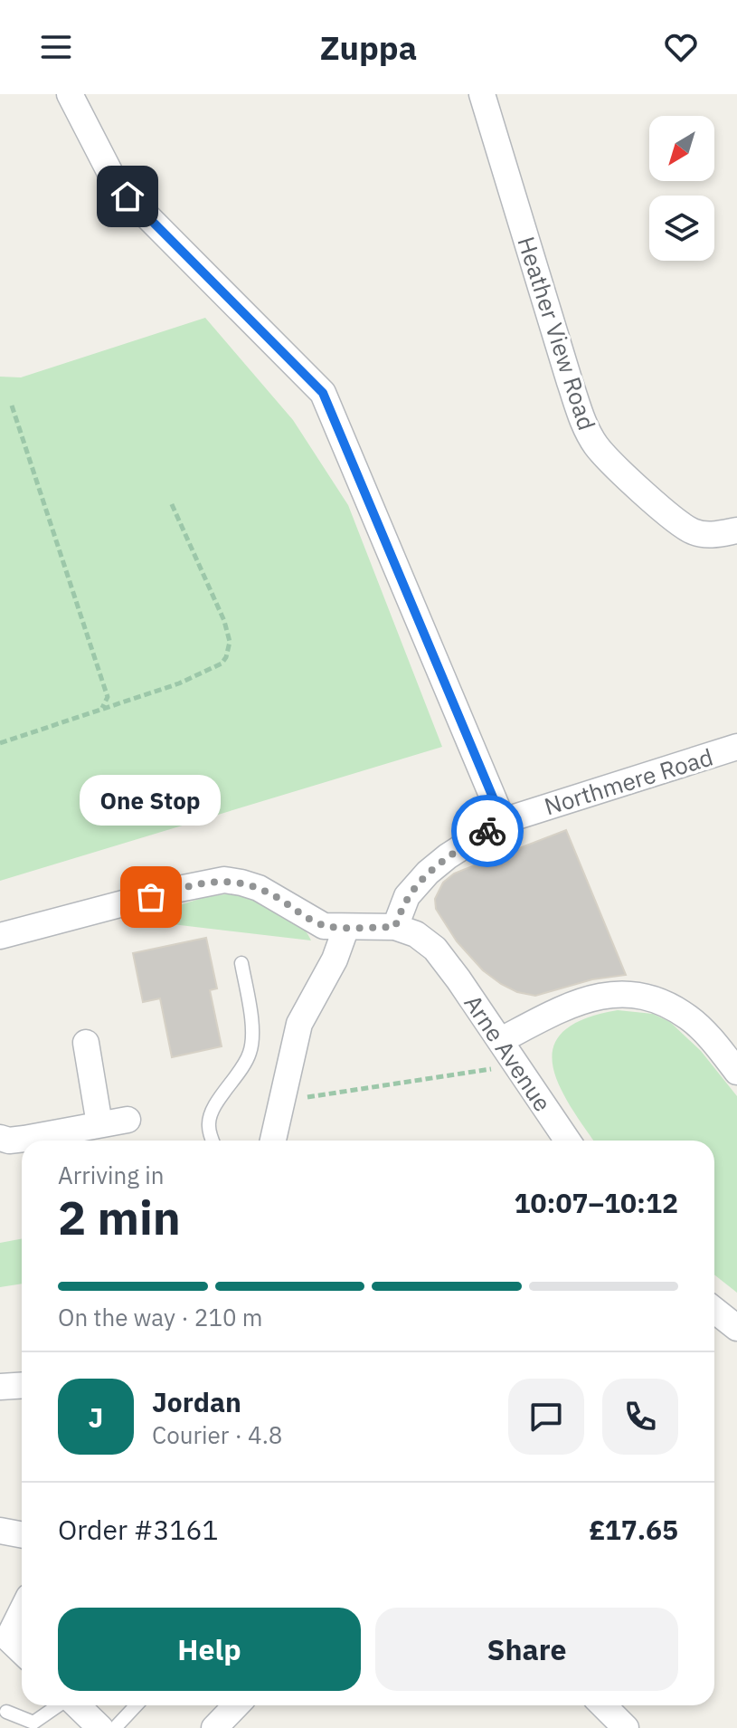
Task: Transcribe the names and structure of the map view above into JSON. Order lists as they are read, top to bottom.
{
  "streets": {
    "street": ["Heather View Road", "Northmere Road", "Arne Avenue"]
  },
  "crossings": [
    ["Northmere Road", "Arne Avenue"]
  ],
  "places": ["One Stop"],
  "north": "bottom left",
  "page": {
    "header": "Zuppa",
    "bubble": "One Stop",
    "heading": ["2 min", "Arriving in", "10:07–10:12"],
    "panel": [
      "Jordan",
      "Courier · 4.8",
      "Order #3161",
      "£17.65"
    ],
    "bar": "On the way · 210 m",
    "round": "J",
    "buttons": ["Help", "Share"]
  }
}
